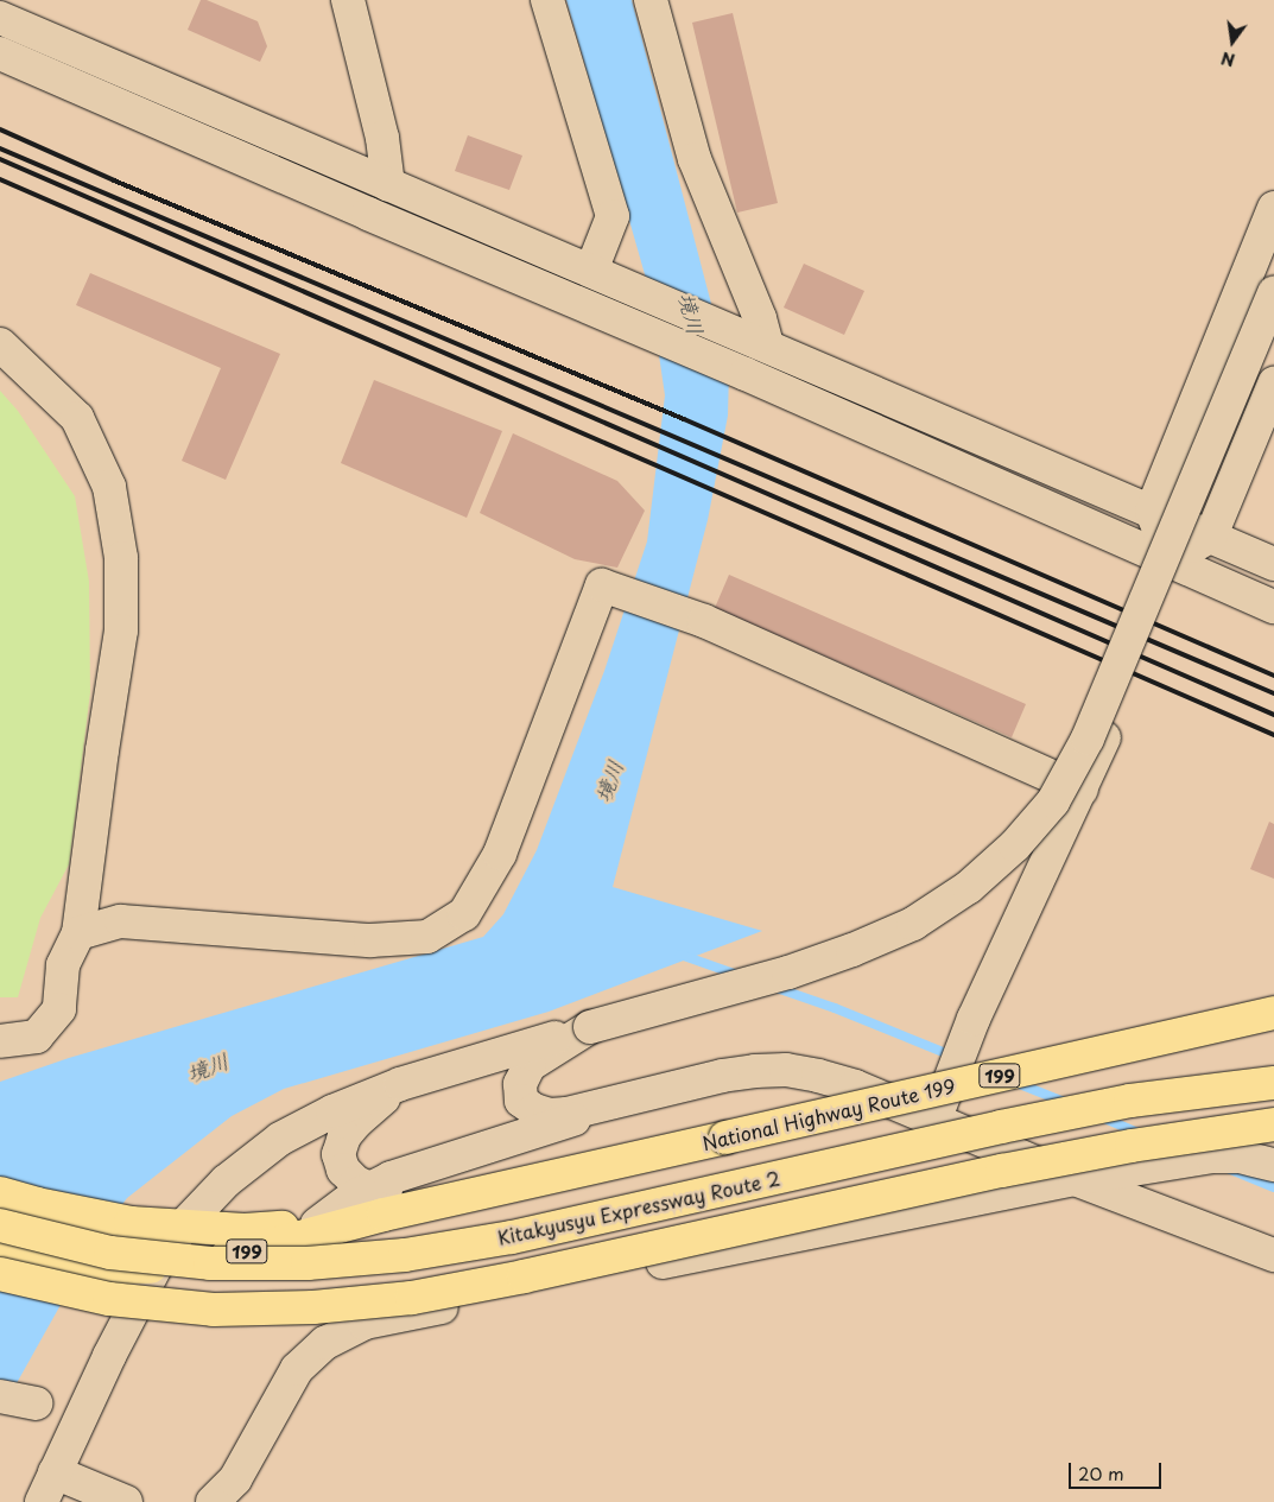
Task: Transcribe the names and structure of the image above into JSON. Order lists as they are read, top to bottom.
{
  "streets": {
    "highway": ["199", "National Highway Route 199", "Kitakyusyu Expressway Route 2"]
  },
  "water": ["境川"],
  "scale_bar": "20 m",
  "north": "bottom"
}
